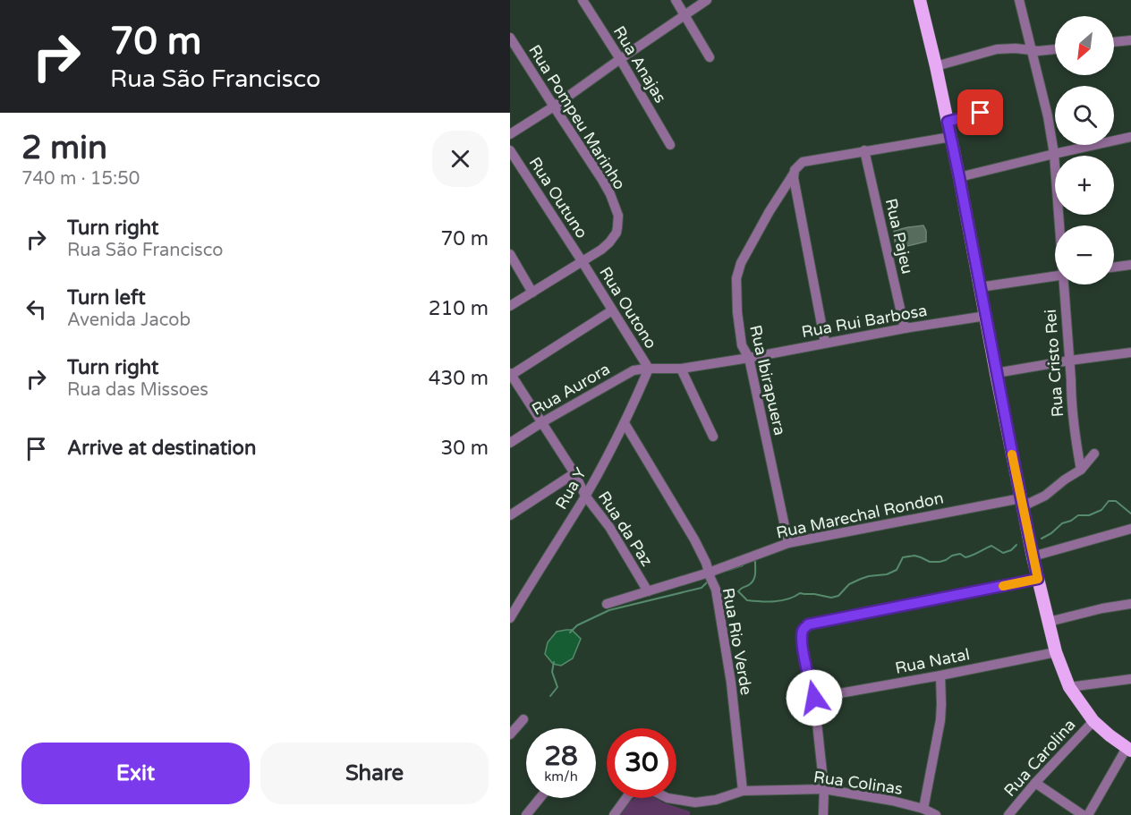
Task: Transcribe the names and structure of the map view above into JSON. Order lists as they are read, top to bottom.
{
  "streets": {
    "street": [
      "Rua Anajas",
      "Rua Pompeu Marinho",
      "Rua Outuno",
      "Rua Pajeu",
      "Rua Outono",
      "Rua Rui Barbosa",
      "Rua Cristo Rei",
      "Rua Ibirapuera",
      "Rua Aurora",
      "Rua Y",
      "Rua Marechal Rondon",
      "Rua da Paz",
      "Rua Rio Verde",
      "Rua Natal",
      "Rua Carolina",
      "Rua Colinas"
    ]
  },
  "crossings": [
    ["Rua Pompeu Marinho", "Rua Outuno"],
    ["Rua Pompeu Marinho", "Rua Outono"],
    ["Rua Outuno", "Rua Outono"],
    ["Rua Pajeu", "Rua Rui Barbosa"],
    ["Rua Pajeu", "Rua Ibirapuera"],
    ["Rua Outono", "Rua Aurora"],
    ["Rua Outono", "Rua Y"],
    ["Rua Rui Barbosa", "Rua Ibirapuera"],
    ["Rua Rui Barbosa", "Rua Aurora"],
    ["Rua Cristo Rei", "Rua Marechal Rondon"],
    ["Rua Ibirapuera", "Rua Marechal Rondon"],
    ["Rua Aurora", "Rua Y"],
    ["Rua Aurora", "Rua da Paz"],
    ["Rua Y", "Rua da Paz"],
    ["Rua Y", "Rua Rio Verde"],
    ["Rua Marechal Rondon", "Rua da Paz"],
    ["Rua Marechal Rondon", "Rua Rio Verde"],
    ["Rua Rio Verde", "Rua Colinas"]
  ],
  "north": "bottom left",
  "page": {
    "turn": ["70 m", "Rua São Francisco"],
    "map_buttons": ["+", "−"],
    "heading": ["2 min", "740 m · 15:50"],
    "list": [
      {
        "name": "Turn right",
        "note": "Rua São Francisco",
        "value": "70 m"
      },
      {
        "name": "Turn left",
        "note": "Avenida Jacob",
        "value": "210 m"
      },
      {
        "name": "Turn right",
        "note": "Rua das Missoes",
        "value": "430 m"
      },
      {
        "name": "Arrive at destination",
        "value": "30 m"
      }
    ],
    "speed": "28 km/h",
    "limit": "30",
    "buttons": ["Exit", "Share"]
  }
}
